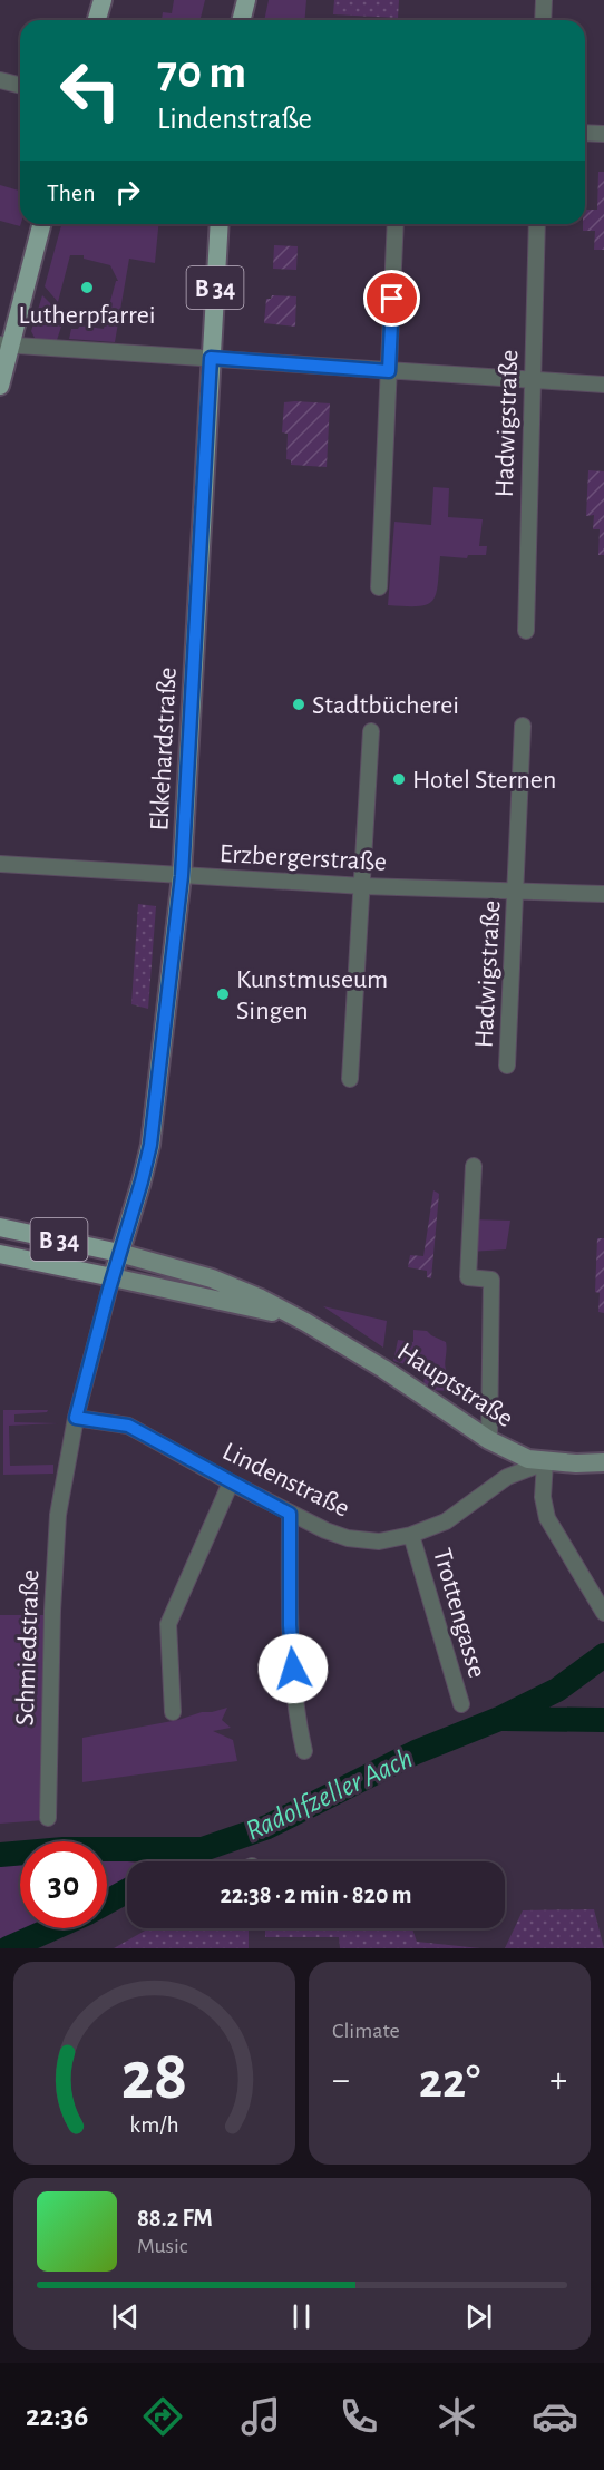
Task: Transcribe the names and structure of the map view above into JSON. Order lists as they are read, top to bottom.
{
  "streets": {
    "main road": ["B 34", "Ekkehardstraße", "Hauptstraße"],
    "street": [
      "Hadwigstraße",
      "Erzbergerstraße",
      "Lindenstraße",
      "Trottengasse",
      "Schmiedstraße"
    ]
  },
  "crossings": [
    ["Hadwigstraße", "Erzbergerstraße"],
    ["Ekkehardstraße", "Erzbergerstraße"],
    ["Ekkehardstraße", "Hauptstraße"],
    ["Ekkehardstraße", "Schmiedstraße"],
    ["Hauptstraße", "Lindenstraße"],
    ["Hauptstraße", "Schmiedstraße"],
    ["Lindenstraße", "Trottengasse"],
    ["Lindenstraße", "Schmiedstraße"]
  ],
  "water": ["Radolfzeller Aach"],
  "places": [
    "Lutherpfarrei",
    "Stadtbücherei",
    "Hotel Sternen",
    "Kunstmuseum Singen"
  ],
  "page": {
    "turn": ["70 m", "Lindenstraße"],
    "then": "Then",
    "limit": "30",
    "trip": "22:38 · 2 min · 820 m",
    "tile": "Climate",
    "heat": ["−", "22°", "+"],
    "song": ["88.2 FM", "Music"],
    "tabs": "22:36",
    "gauge": ["28", "km/h"]
  }
}
